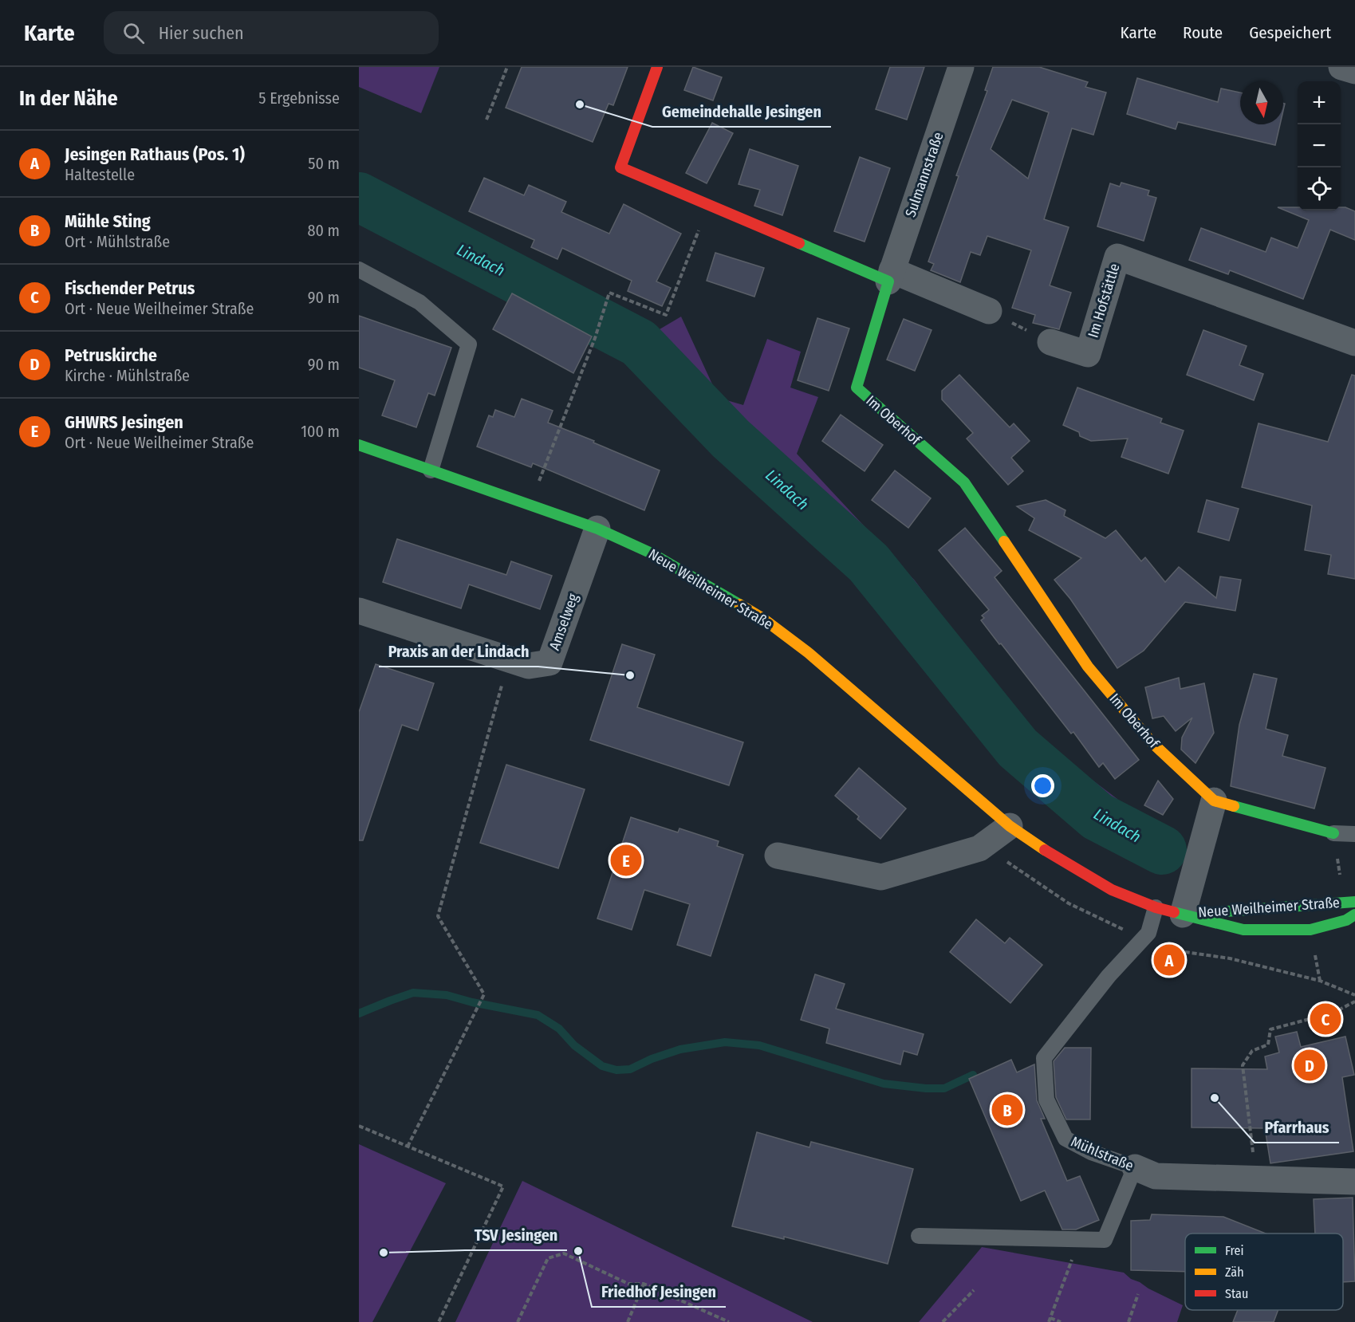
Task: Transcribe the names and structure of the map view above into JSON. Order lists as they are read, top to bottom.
{
  "streets": {
    "main road": ["Im Oberhof", "Neue Weilheimer Straße"],
    "street": [
      "Sulmannstraße",
      "Im Hofstättle",
      "Amselweg",
      "Mühlstraße"
    ]
  },
  "crossings": [
    ["Sulmannstraße", "Im Oberhof"],
    ["Neue Weilheimer Straße", "Amselweg"],
    ["Neue Weilheimer Straße", "Mühlstraße"]
  ],
  "water": ["Lindach"],
  "places": [
    "Gemeindehalle Jesingen",
    "Praxis an der Lindach",
    "Pfarrhaus",
    "Friedhof Jesingen",
    "TSV Jesingen"
  ],
  "legend": ["Frei", "Zäh", "Stau"],
  "north": "bottom",
  "page": {
    "header": "Karte",
    "search": "Hier suchen",
    "nav": ["Karte", "Route", "Gespeichert"],
    "heading": ["In der Nähe", "5 Ergebnisse"],
    "map_buttons": ["+", "−"],
    "list": [
      {
        "mark": "A",
        "name": "Jesingen Rathaus (Pos. 1)",
        "note": "Haltestelle",
        "value": "50 m"
      },
      {
        "mark": "B",
        "name": "Mühle Sting",
        "note": "Ort · Mühlstraße",
        "value": "80 m"
      },
      {
        "mark": "C",
        "name": "Fischender Petrus",
        "note": "Ort · Neue Weilheimer Straße",
        "value": "90 m"
      },
      {
        "mark": "D",
        "name": "Petruskirche",
        "note": "Kirche · Mühlstraße",
        "value": "90 m"
      },
      {
        "mark": "E",
        "name": "GHWRS Jesingen",
        "note": "Ort · Neue Weilheimer Straße",
        "value": "100 m"
      }
    ],
    "pins": [
      "E",
      "A",
      "C",
      "D",
      "B"
    ]
  }
}
